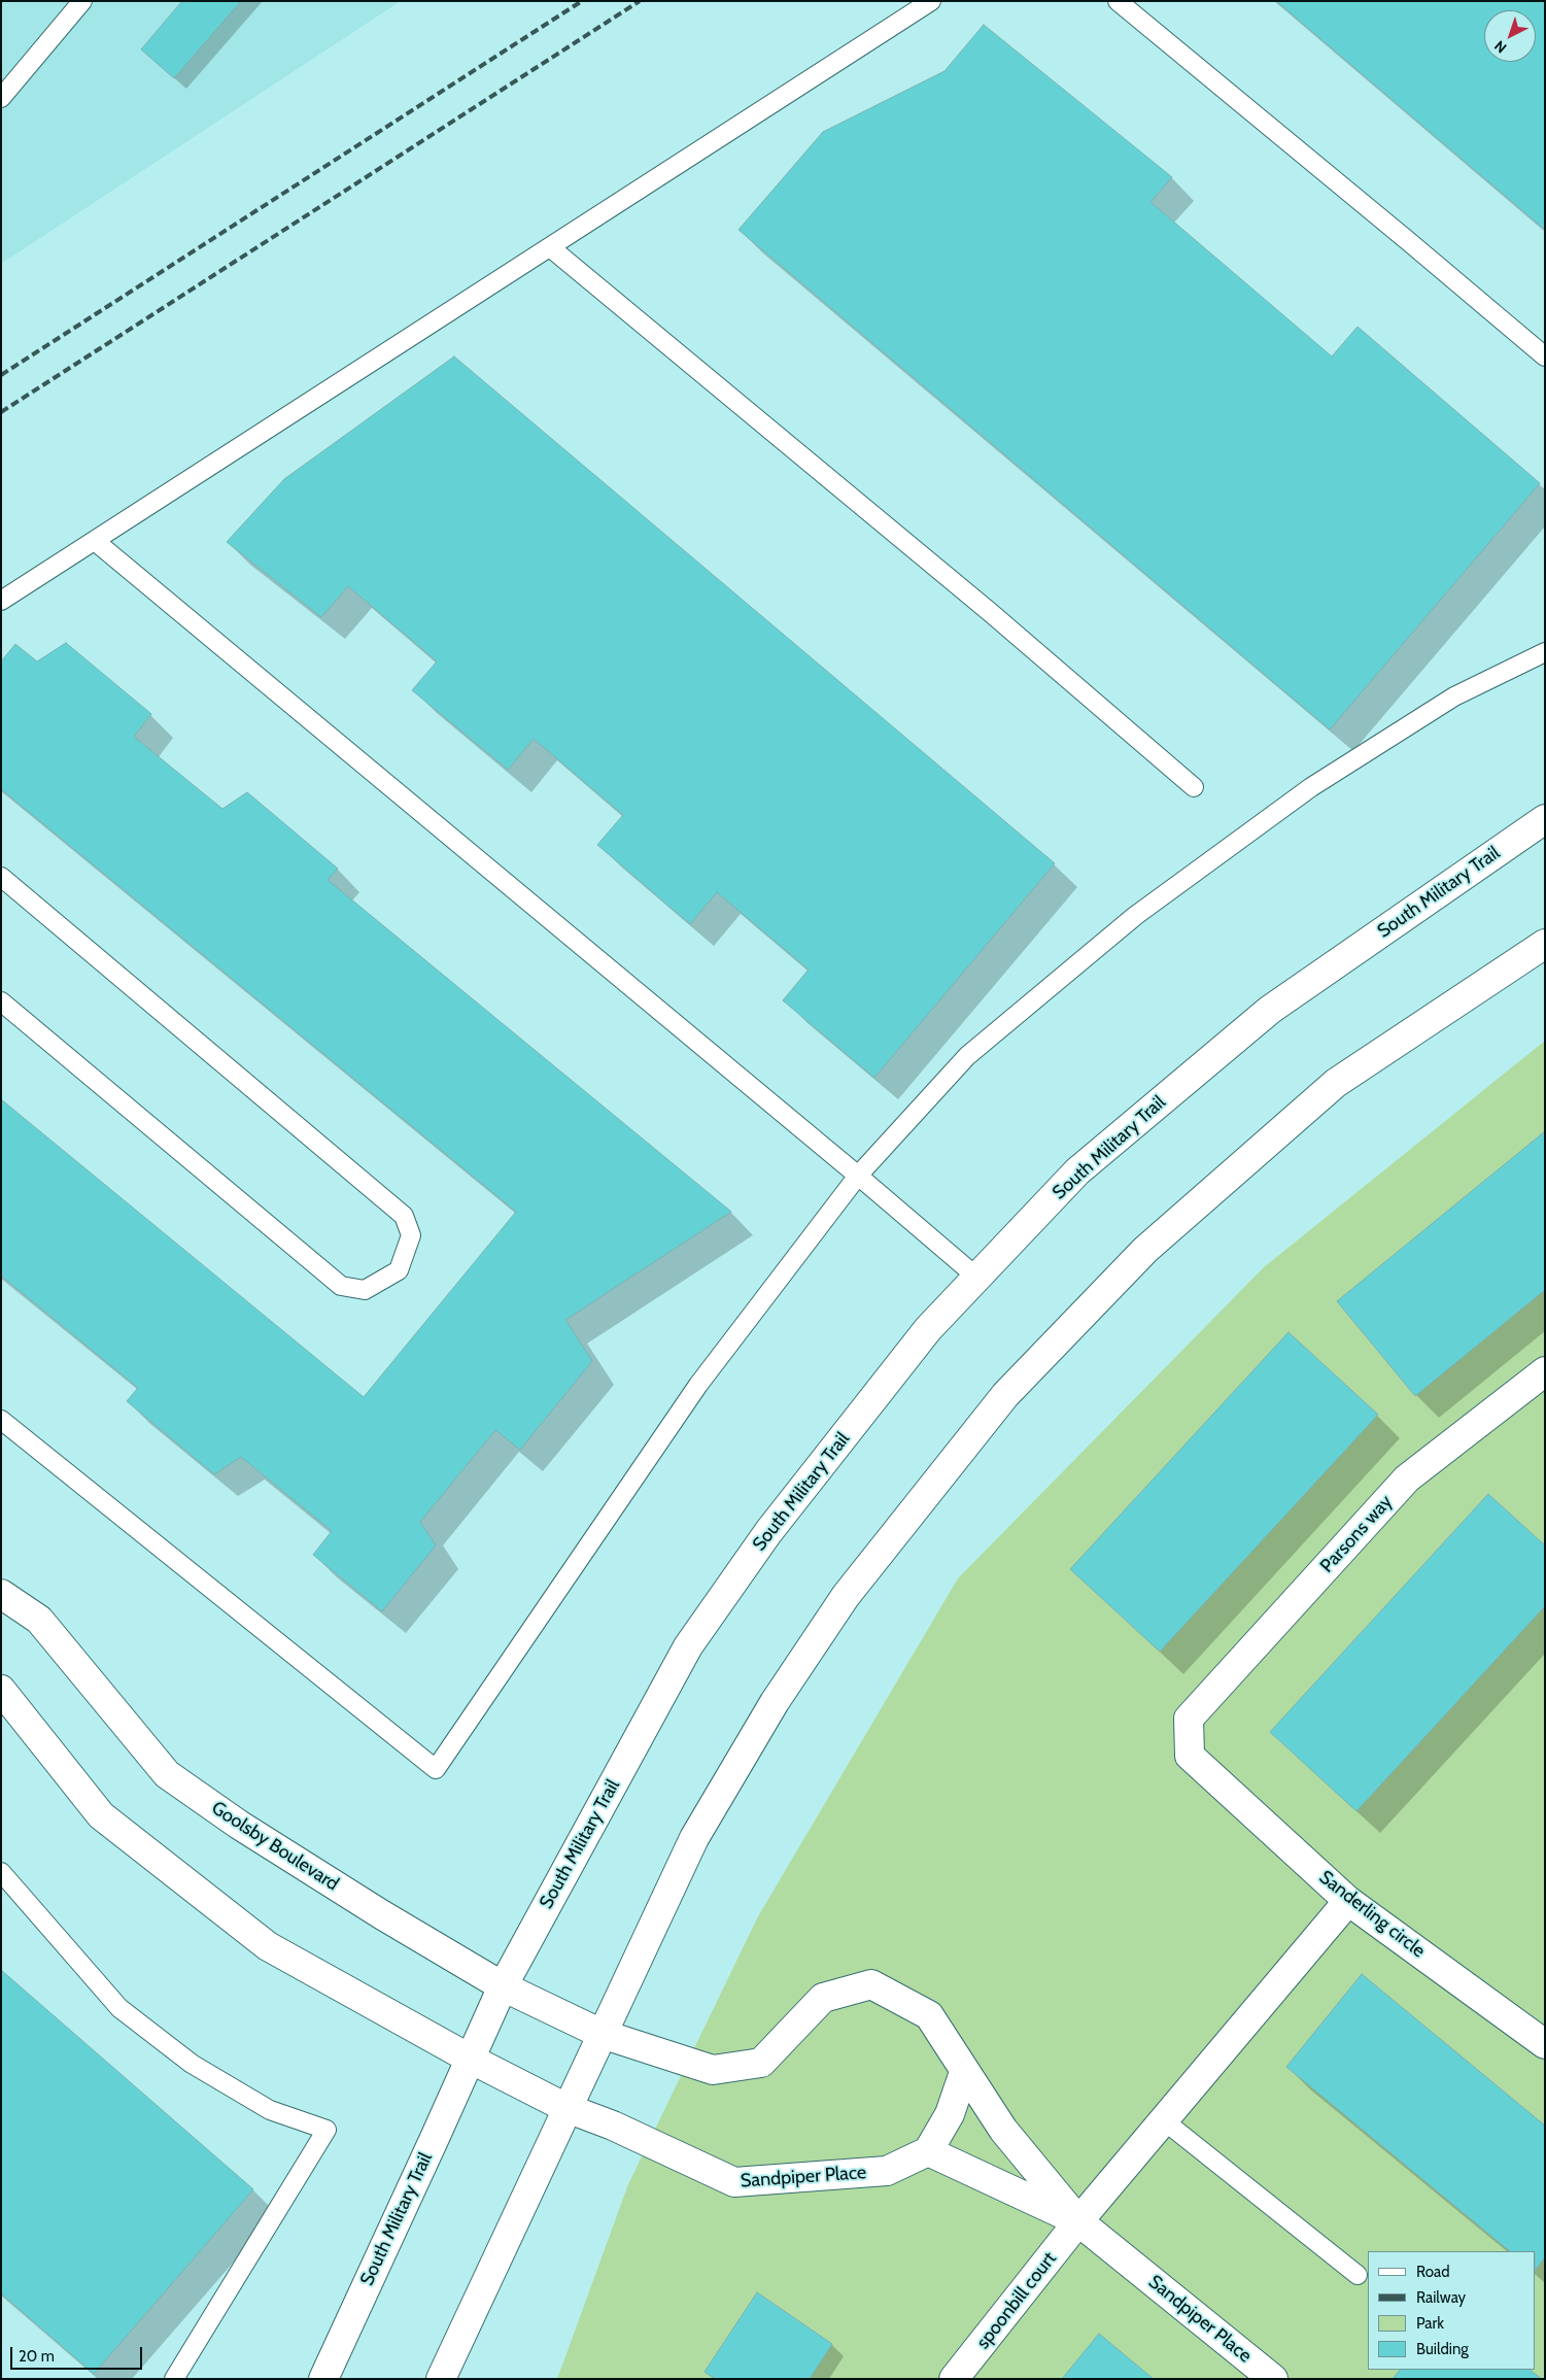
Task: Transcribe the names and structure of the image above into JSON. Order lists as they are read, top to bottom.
{
  "streets": {
    "street": [
      "South Military Trail",
      "Parsons way",
      "Goolsby Boulevard",
      "Sanderling circle",
      "Sandpiper Place",
      "spoonbill court"
    ]
  },
  "crossings": [
    ["South Military Trail", "Goolsby Boulevard"],
    ["Parsons way", "Sanderling circle"],
    ["Goolsby Boulevard", "Sandpiper Place"],
    ["Sanderling circle", "spoonbill court"],
    ["Sandpiper Place", "spoonbill court"]
  ],
  "legend": [
    "Road",
    "Railway",
    "Park",
    "Building"
  ],
  "scale_bar": "20 m",
  "north": "bottom left"
}
